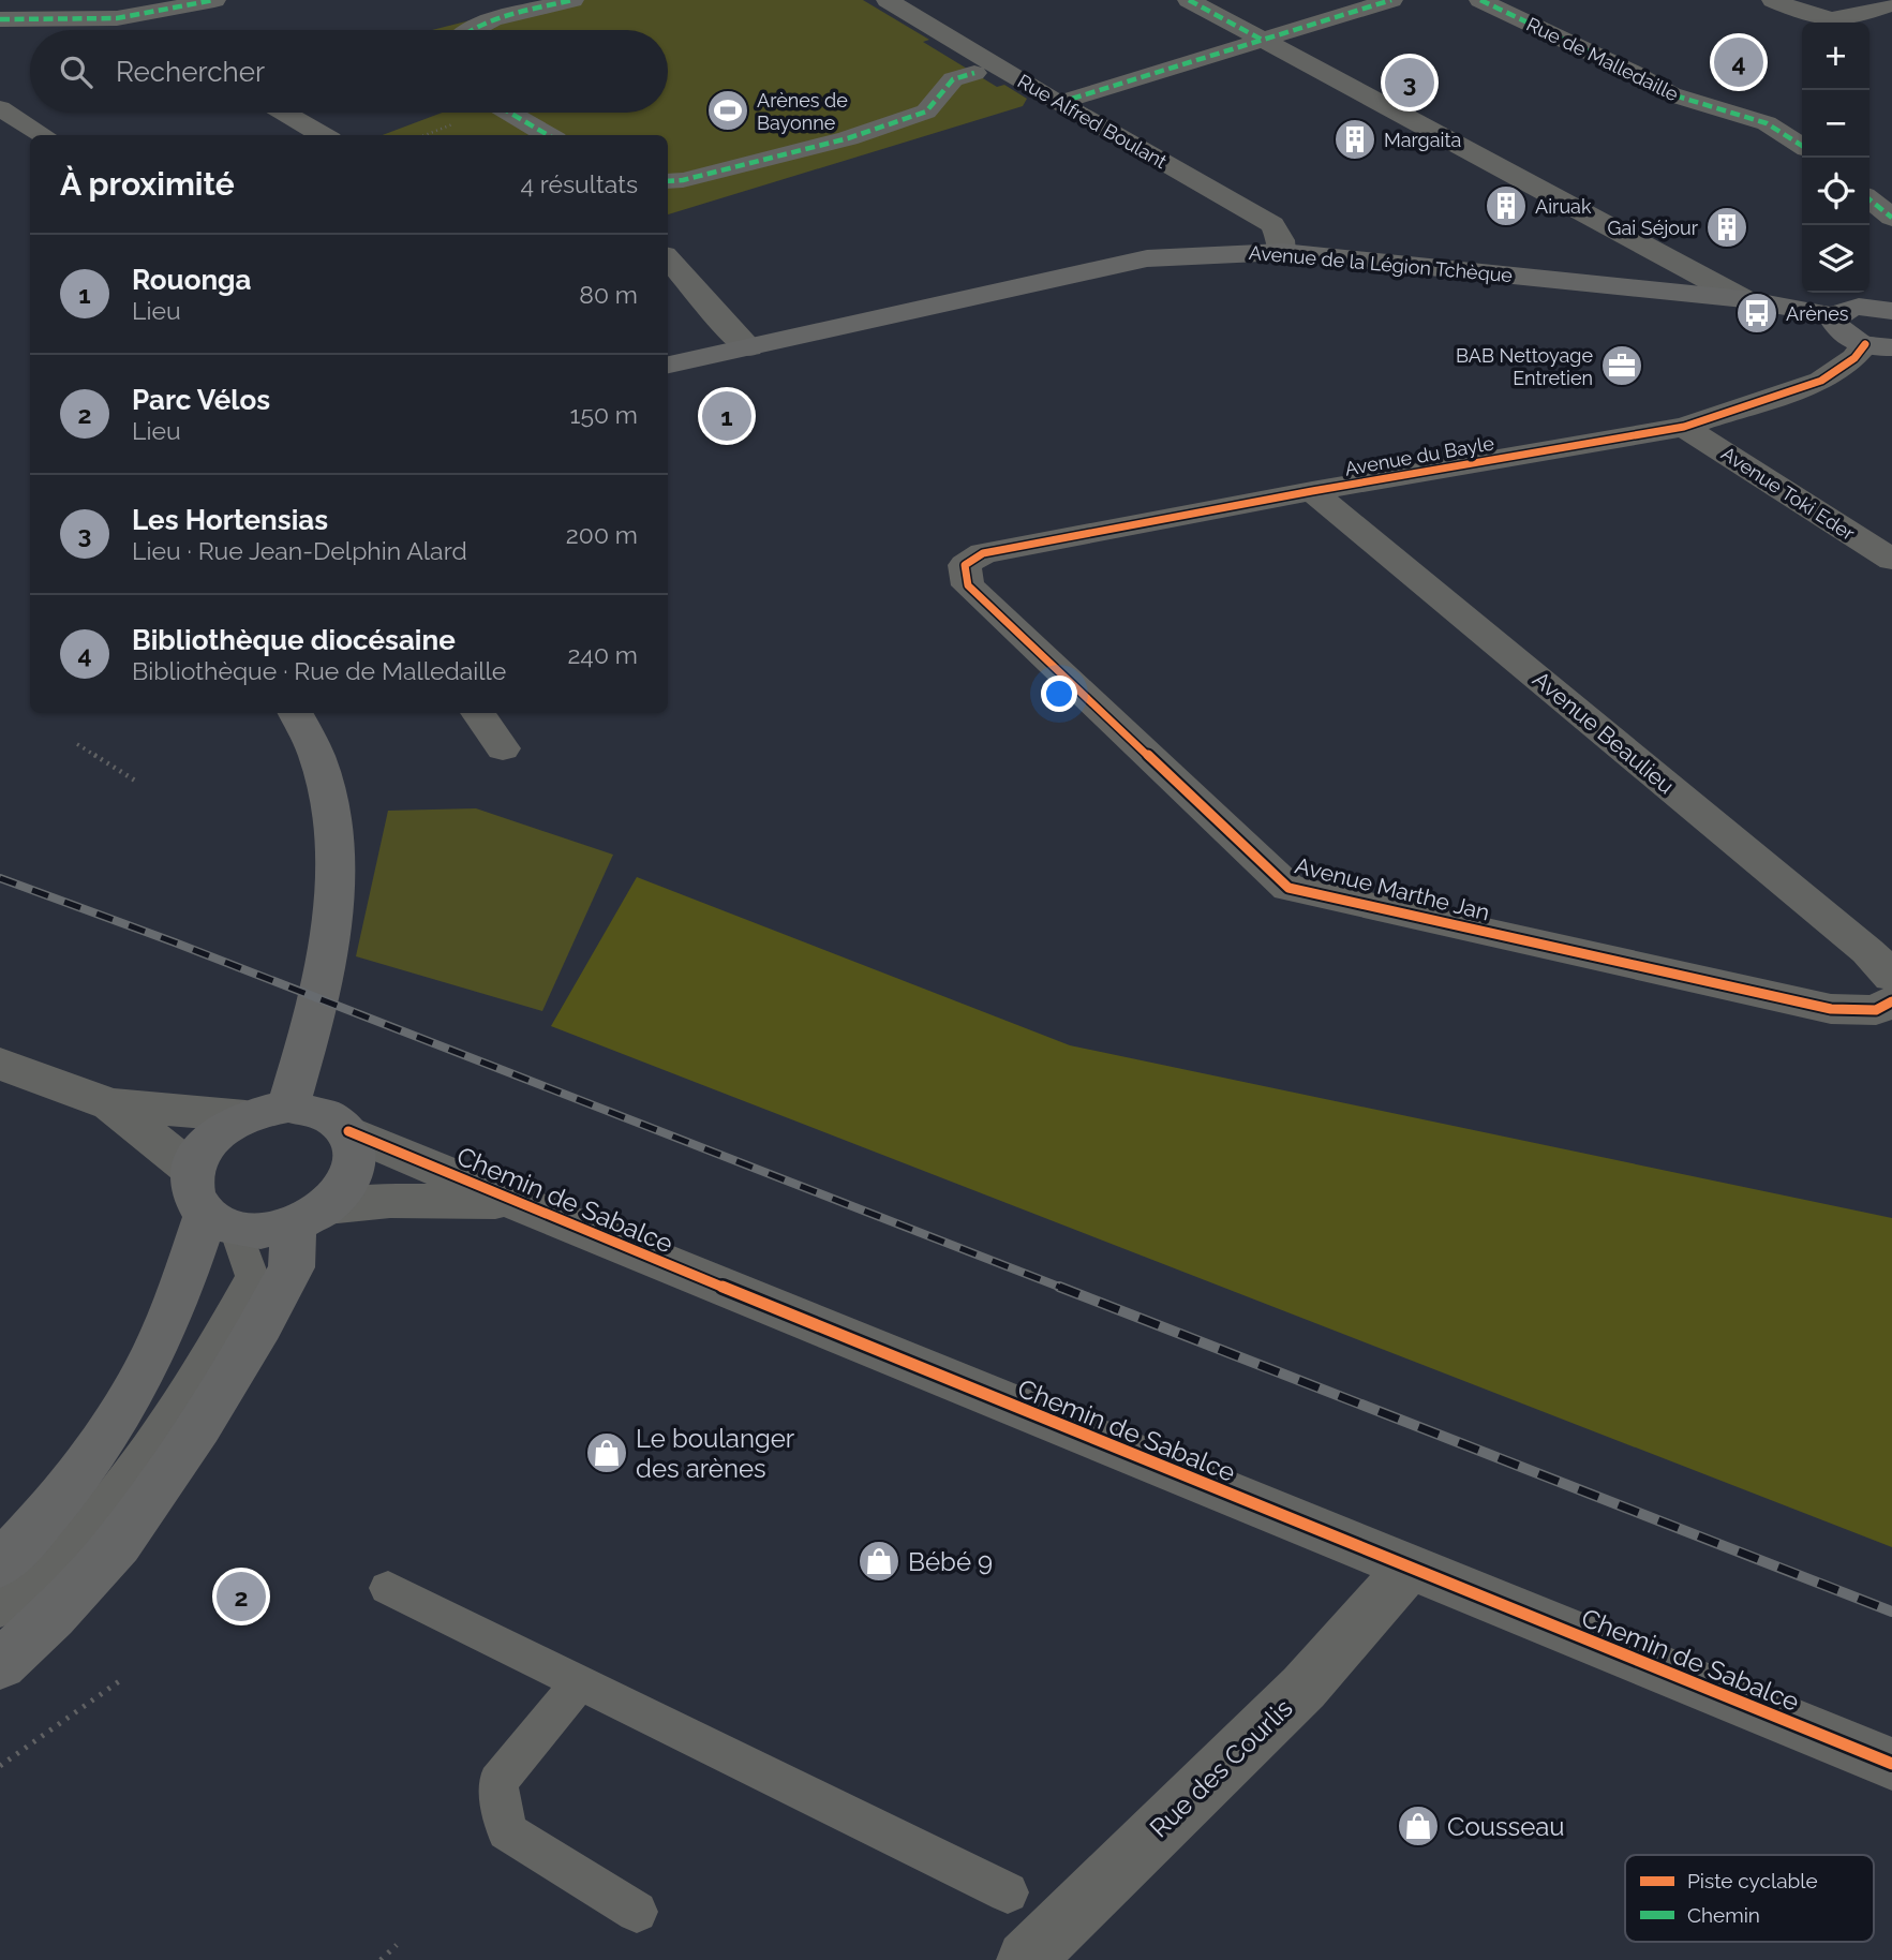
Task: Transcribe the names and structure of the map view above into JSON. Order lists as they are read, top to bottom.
{
  "streets": {
    "street": [
      "Rue de Malledaille",
      "Rue Alfred Boulant",
      "Avenue de la Légion Tchèque",
      "Avenue du Bayle",
      "Avenue Toki Eder",
      "Avenue Beaulieu",
      "Avenue Marthe Jan",
      "Chemin de Sabalce",
      "Rue des Courlis"
    ]
  },
  "crossings": [
    ["Rue Alfred Boulant", "Avenue de la Légion Tchèque"],
    ["Avenue du Bayle", "Avenue Toki Eder"],
    ["Avenue du Bayle", "Avenue Beaulieu"],
    ["Avenue du Bayle", "Avenue Marthe Jan"],
    ["Chemin de Sabalce", "Rue des Courlis"]
  ],
  "places": {
    "sports": ["Arènes de Bayonne"],
    "building": ["Margaita", "Airuak", "Gai Séjour"],
    "bus stop": ["Arènes"],
    "office": ["BAB Nettoyage Entretien"],
    "shop": ["Le boulanger des arènes", "Bébé 9", "Cousseau"]
  },
  "legend": ["Piste cyclable", "Chemin"],
  "page": {
    "map_buttons": ["+", "−"],
    "search": "Rechercher",
    "pins": [
      "4",
      "3",
      "1",
      "2"
    ],
    "heading": ["À proximité", "4 résultats"],
    "list": [
      {
        "mark": "1",
        "name": "Rouonga",
        "note": "Lieu",
        "value": "80 m"
      },
      {
        "mark": "2",
        "name": "Parc Vélos",
        "note": "Lieu",
        "value": "150 m"
      },
      {
        "mark": "3",
        "name": "Les Hortensias",
        "note": "Lieu · Rue Jean-Delphin Alard",
        "value": "200 m"
      },
      {
        "mark": "4",
        "name": "Bibliothèque diocésaine",
        "note": "Bibliothèque · Rue de Malledaille",
        "value": "240 m"
      }
    ]
  }
}
